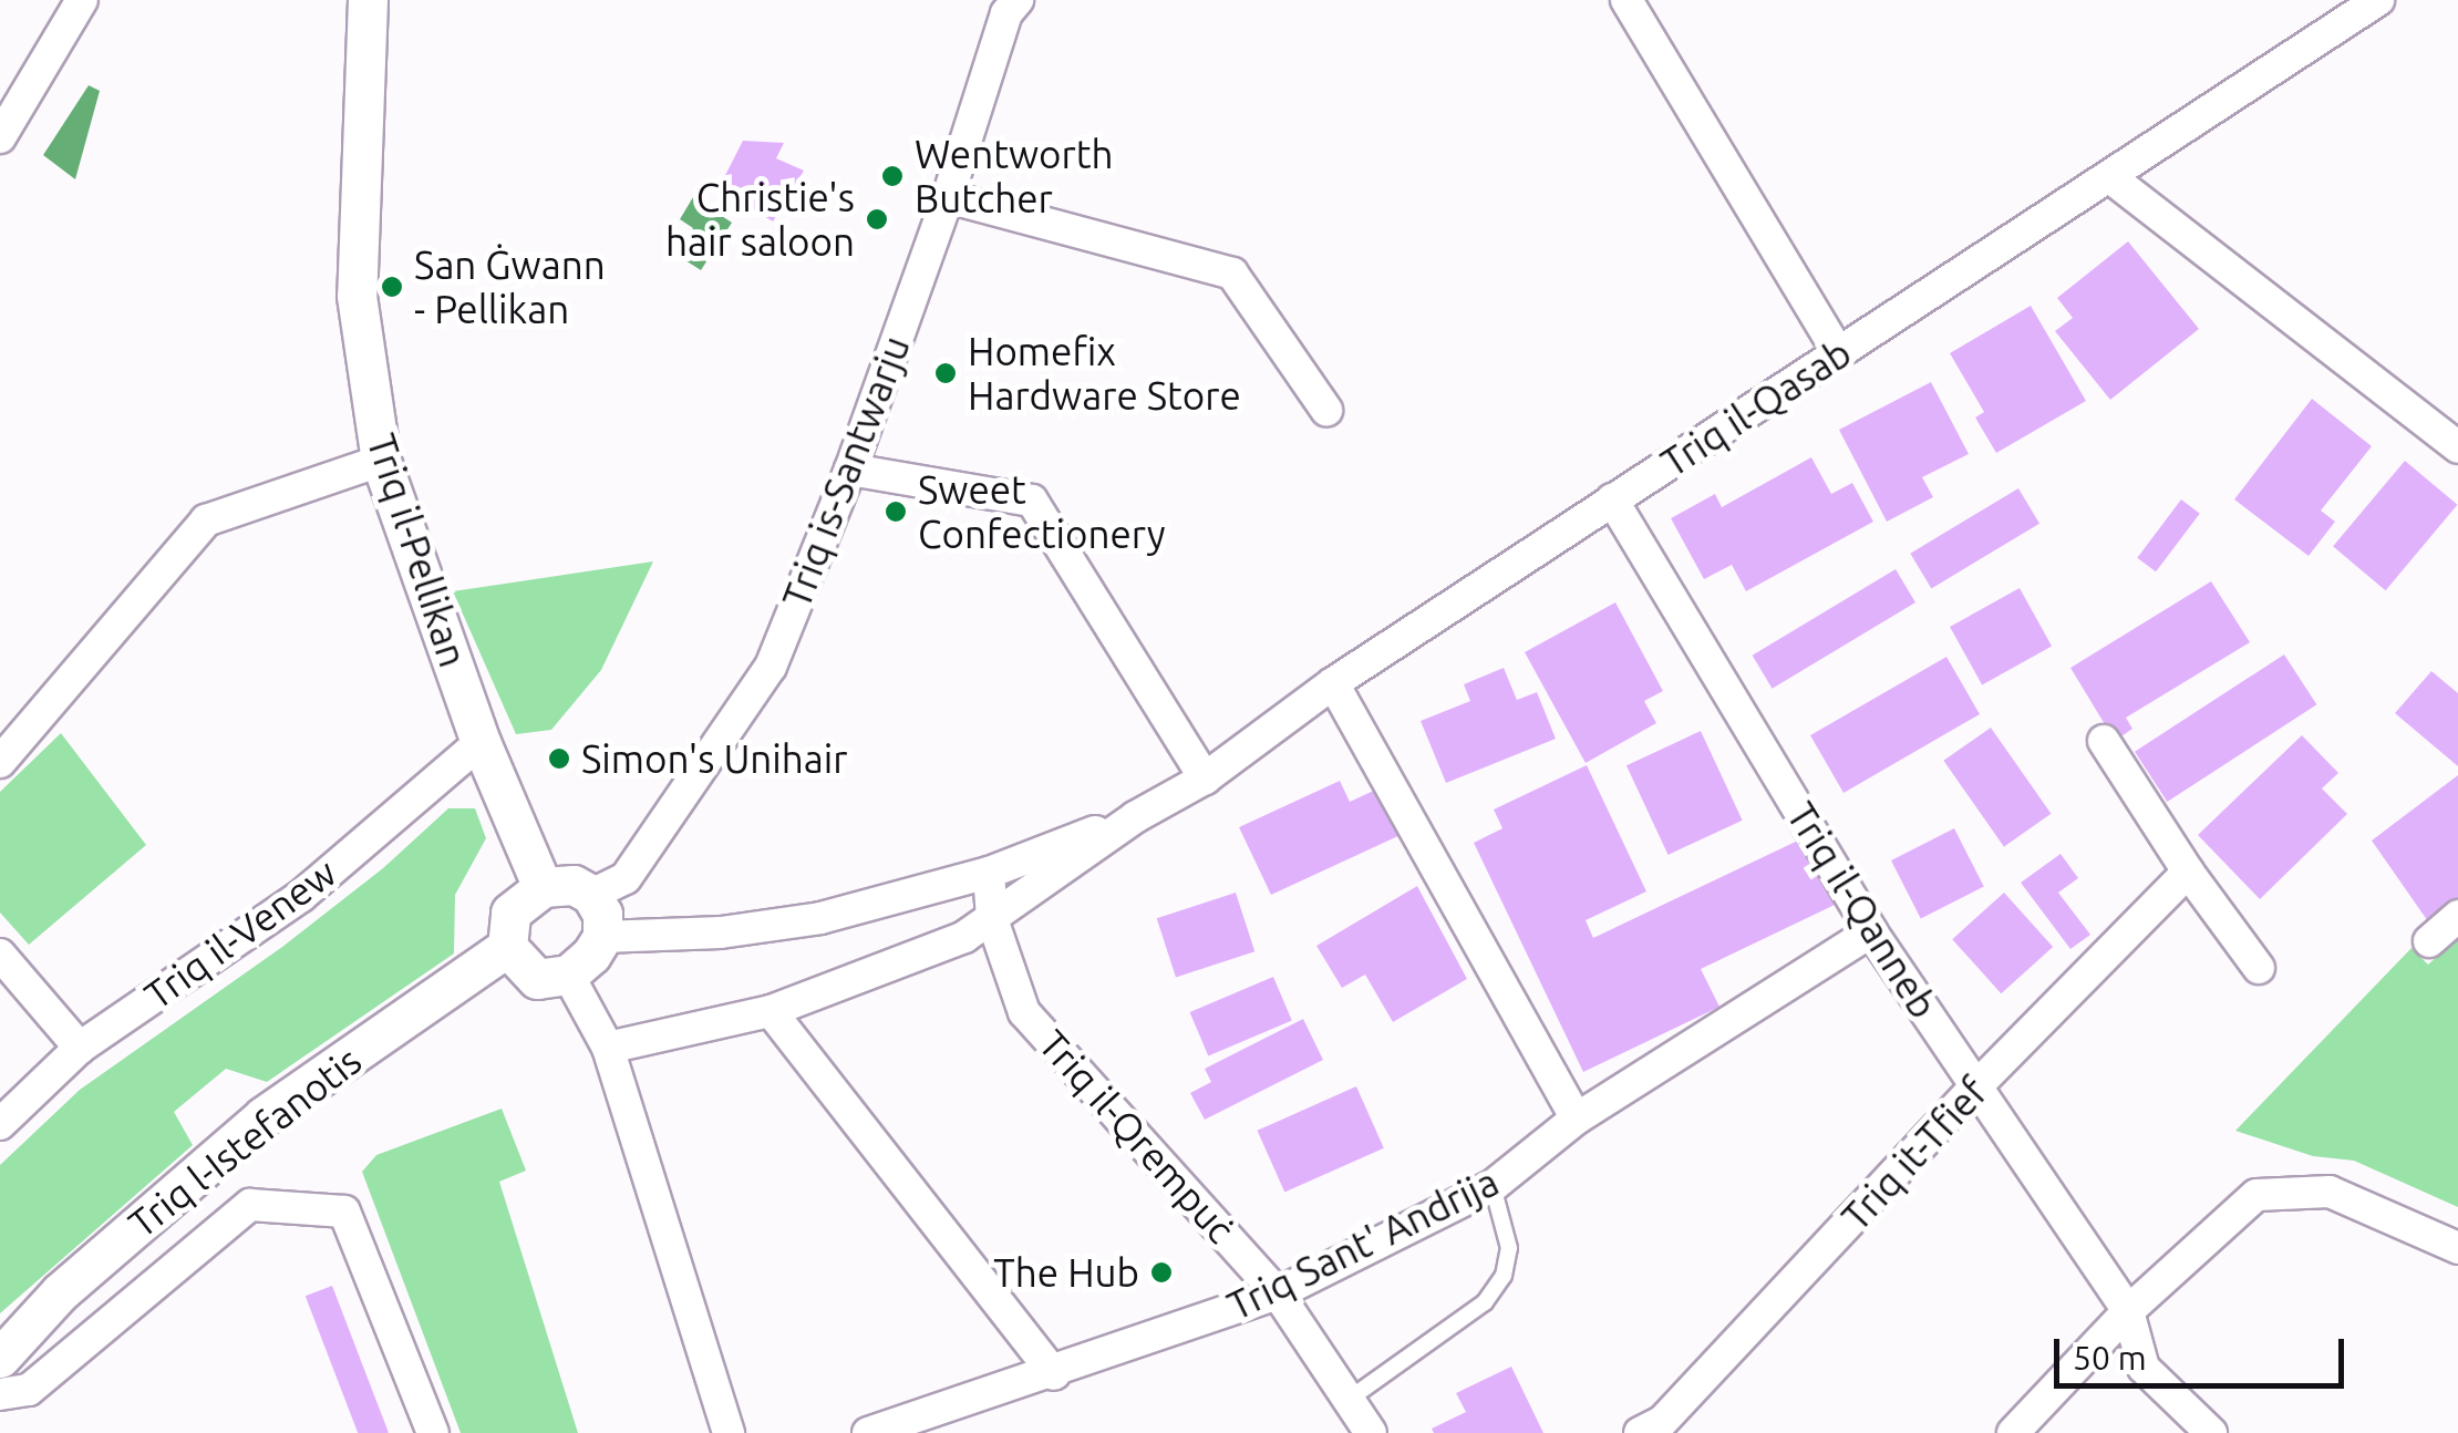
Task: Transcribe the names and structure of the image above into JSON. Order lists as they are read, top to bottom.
{
  "streets": {
    "street": [
      "Triq il-Qasab",
      "Triq is-Santwarju",
      "Triq il-Pellikan",
      "Triq il-Qanneb",
      "Triq il-Venew",
      "Triq il-Qrempuċ",
      "Triq l-Istefanotis",
      "Triq it-Tfief",
      "Triq Sant' Andrija"
    ]
  },
  "crossings": [
    ["Triq il-Qasab", "Triq is-Santwarju"],
    ["Triq il-Qasab", "Triq il-Pellikan"],
    ["Triq il-Qasab", "Triq il-Qanneb"],
    ["Triq il-Qasab", "Triq il-Qrempuċ"],
    ["Triq il-Qasab", "Triq l-Istefanotis"],
    ["Triq is-Santwarju", "Triq il-Pellikan"],
    ["Triq is-Santwarju", "Triq l-Istefanotis"],
    ["Triq il-Pellikan", "Triq il-Venew"],
    ["Triq il-Pellikan", "Triq l-Istefanotis"],
    ["Triq il-Qanneb", "Triq it-Tfief"],
    ["Triq il-Qanneb", "Triq Sant' Andrija"],
    ["Triq il-Qrempuċ", "Triq Sant' Andrija"]
  ],
  "places": [
    "Wentworth Butcher",
    "Christie's hair saloon",
    "San Ġwann - Pellikan",
    "Homefix Hardware Store",
    "Sweet Confectionery",
    "Simon's Unihair",
    "The Hub"
  ],
  "scale_bar": "50 m"
}
